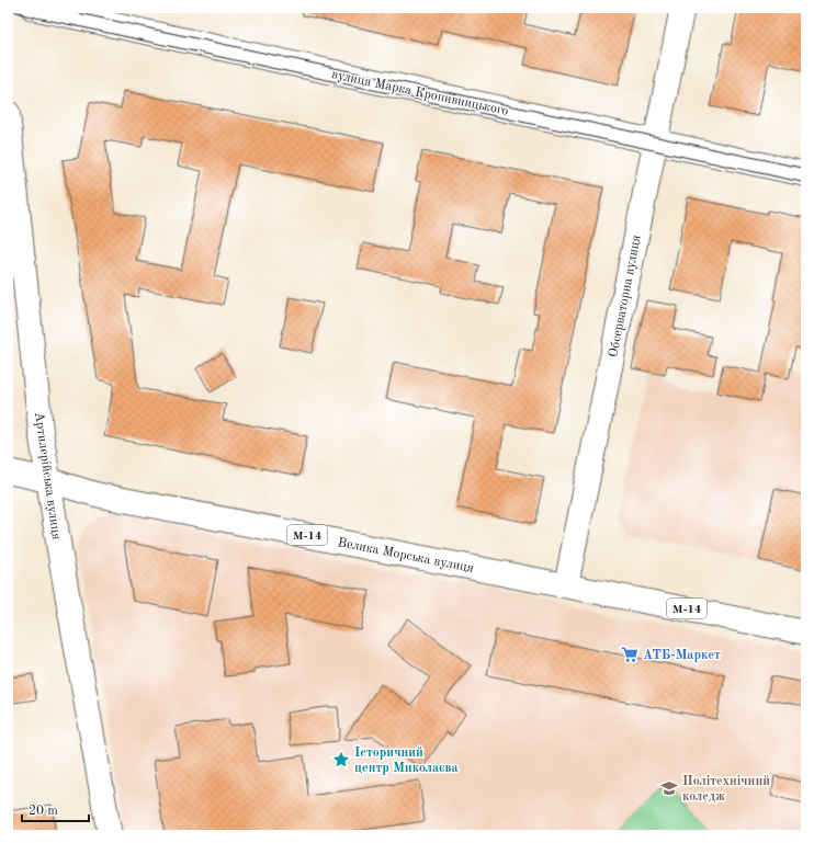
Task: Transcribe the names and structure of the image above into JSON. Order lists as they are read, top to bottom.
{
  "streets": {
    "main road": [
      "вулиця Марка Кропивницького",
      "Обсерваторна вулиця",
      "Артилерійська вулиця",
      "М-14",
      "Велика Морська вулиця"
    ]
  },
  "crossings": [
    ["вулиця Марка Кропивницького", "Обсерваторна вулиця"],
    ["Обсерваторна вулиця", "Велика Морська вулиця"],
    ["Артилерійська вулиця", "Велика Морська вулиця"]
  ],
  "places": {
    "supermarket": ["АТБ-Маркет"],
    "place": ["Історичний центр Миколаєва"],
    "school or university": ["Політехнічний коледж"]
  },
  "scale_bar": "20 m"
}
